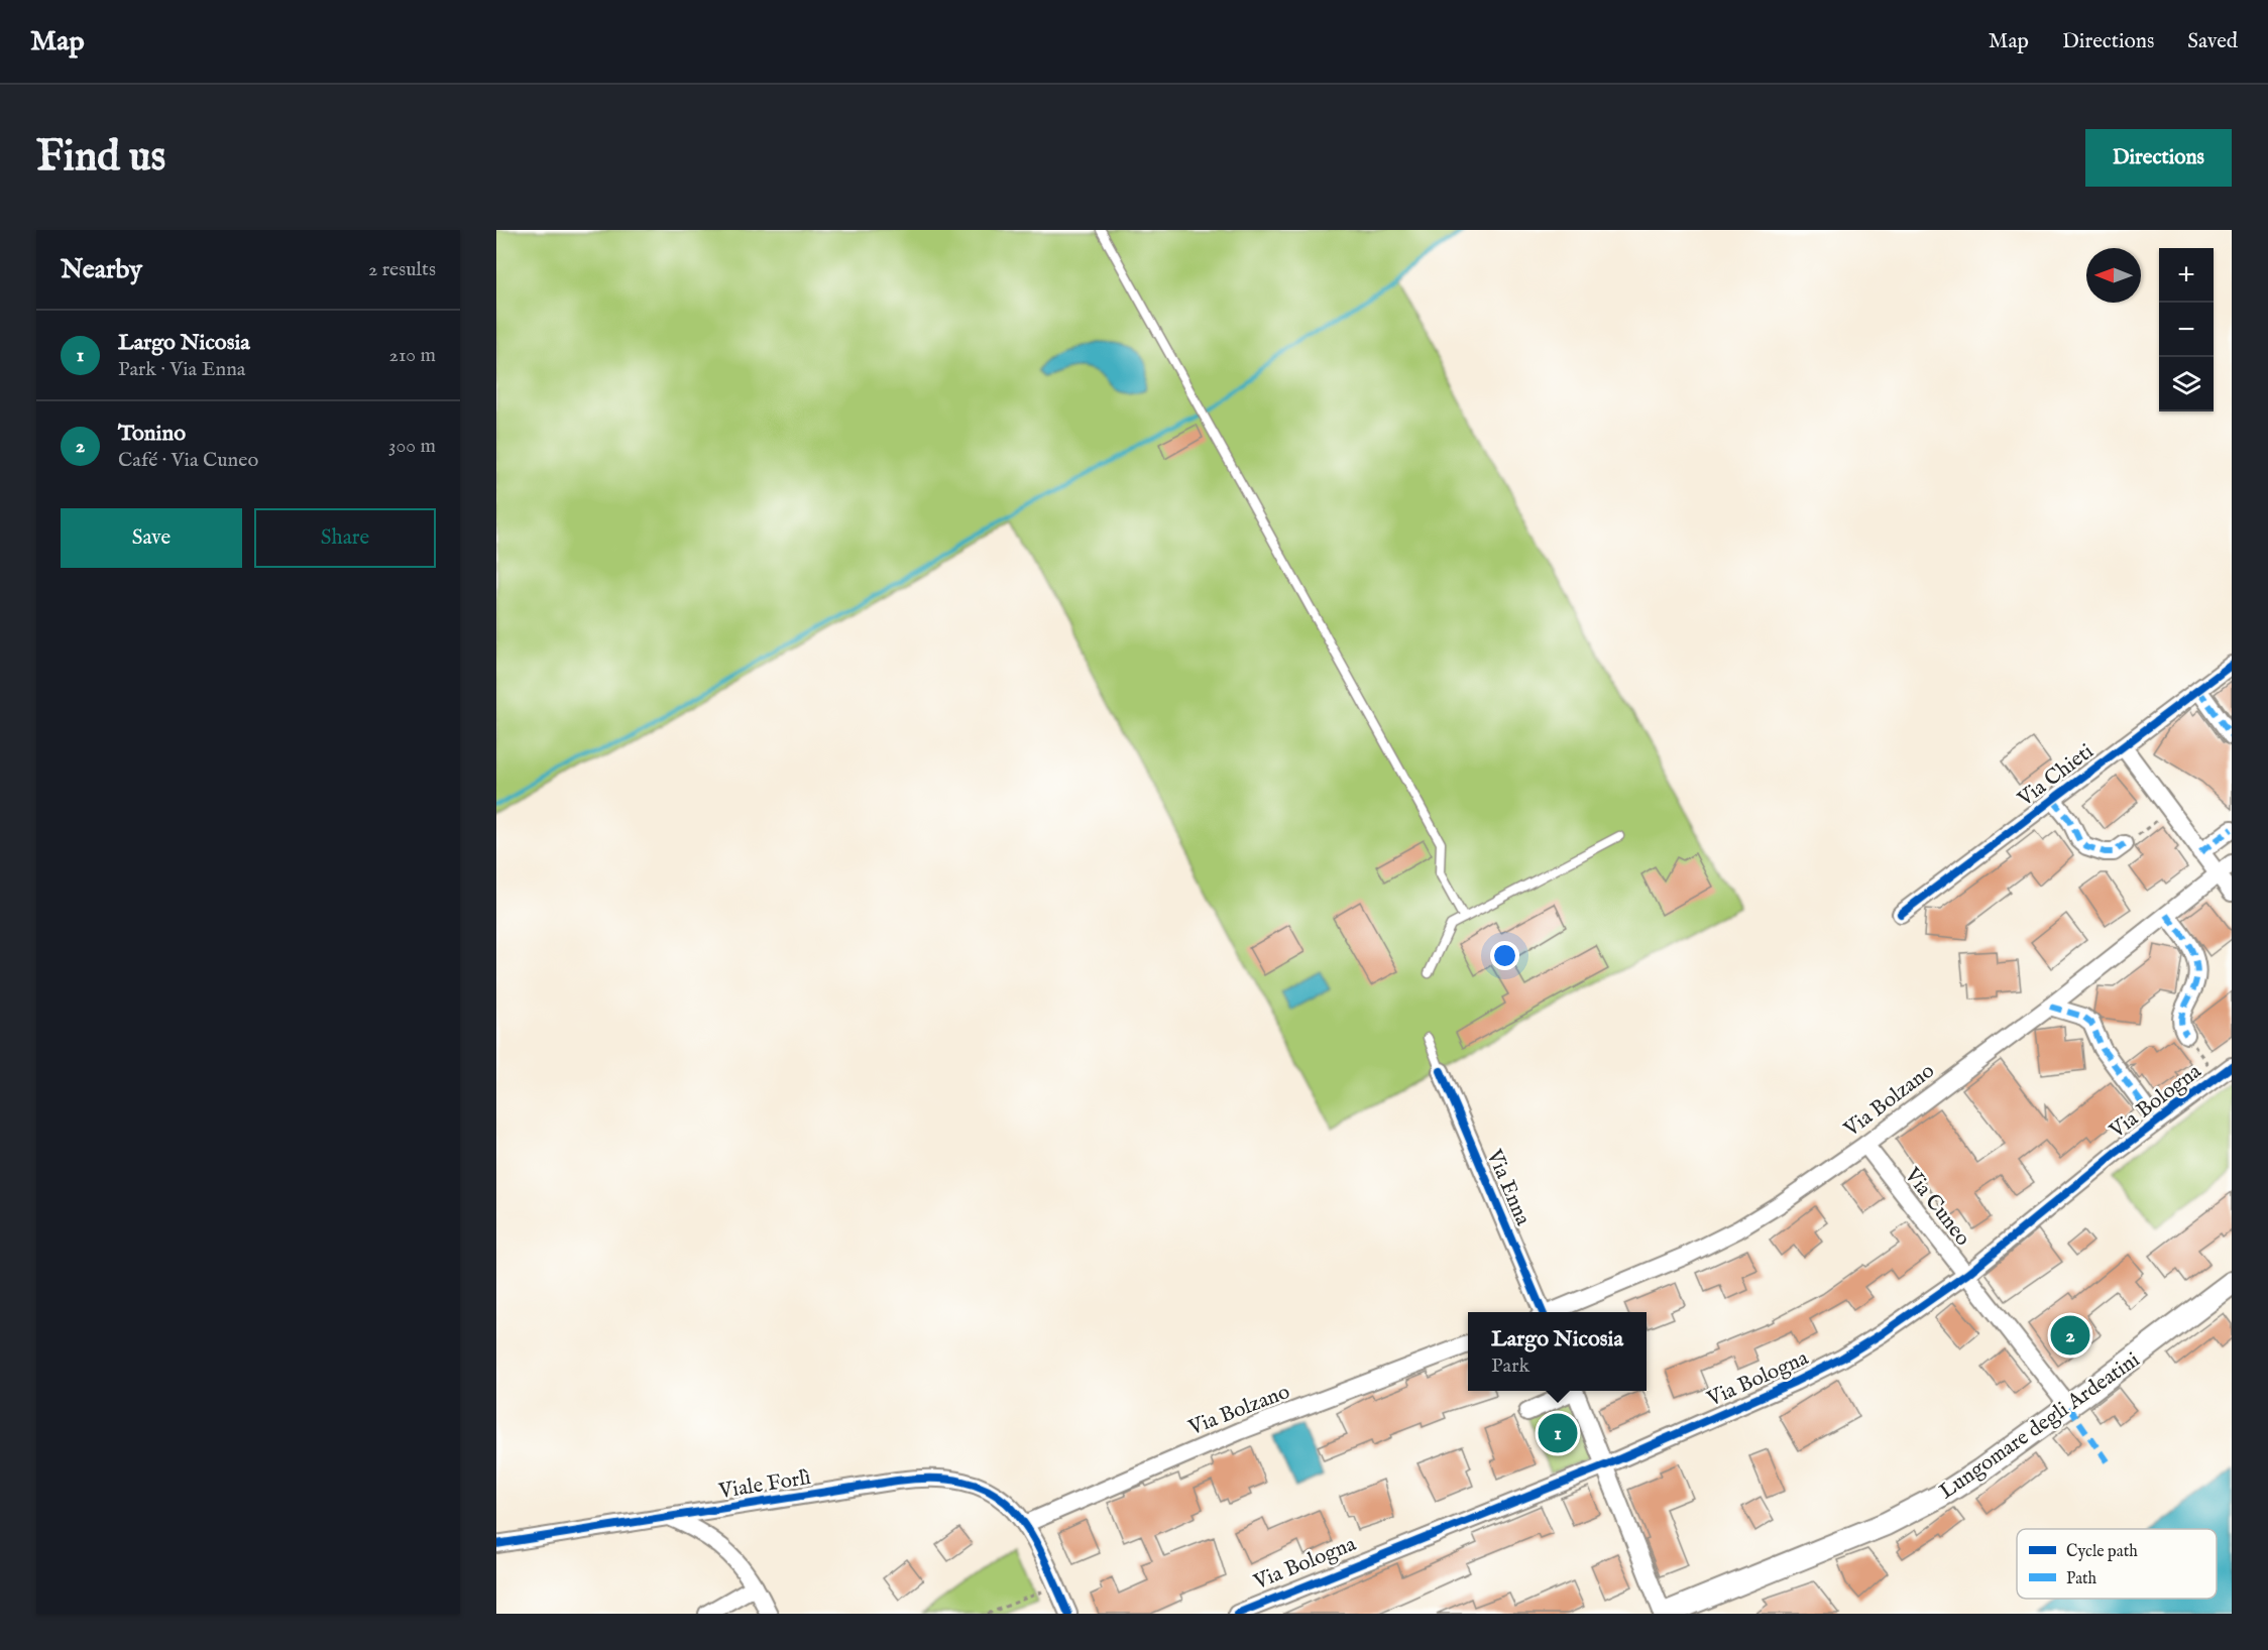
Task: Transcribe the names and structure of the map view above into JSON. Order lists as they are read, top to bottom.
{
  "streets": {
    "main road": ["Lungomare degli Ardeatini"],
    "street": [
      "Via Chieti",
      "Via Bolzano",
      "Via Bologna",
      "Via Enna",
      "Via Cuneo",
      "Viale Forlì"
    ]
  },
  "crossings": [
    ["Via Bolzano", "Via Cuneo"],
    ["Via Bolzano", "Viale Forlì"],
    ["Via Bologna", "Via Cuneo"],
    ["Via Cuneo", "Lungomare degli Ardeatini"]
  ],
  "legend": ["Cycle path", "Path"],
  "north": "left",
  "page": {
    "header": "Map",
    "nav": ["Map", "Directions", "Saved"],
    "buttons": [
      "Directions",
      ["Save", "Share"]
    ],
    "title": "Find us",
    "heading": ["Nearby", "2 results"],
    "map_buttons": ["+", "−"],
    "list": [
      {
        "mark": "1",
        "name": "Largo Nicosia",
        "note": "Park · Via Enna",
        "value": "210 m"
      },
      {
        "mark": "2",
        "name": "Tonino",
        "note": "Café · Via Cuneo",
        "value": "300 m"
      }
    ],
    "popup": ["Largo Nicosia", "Park"],
    "pins": ["2", "1"]
  }
}
